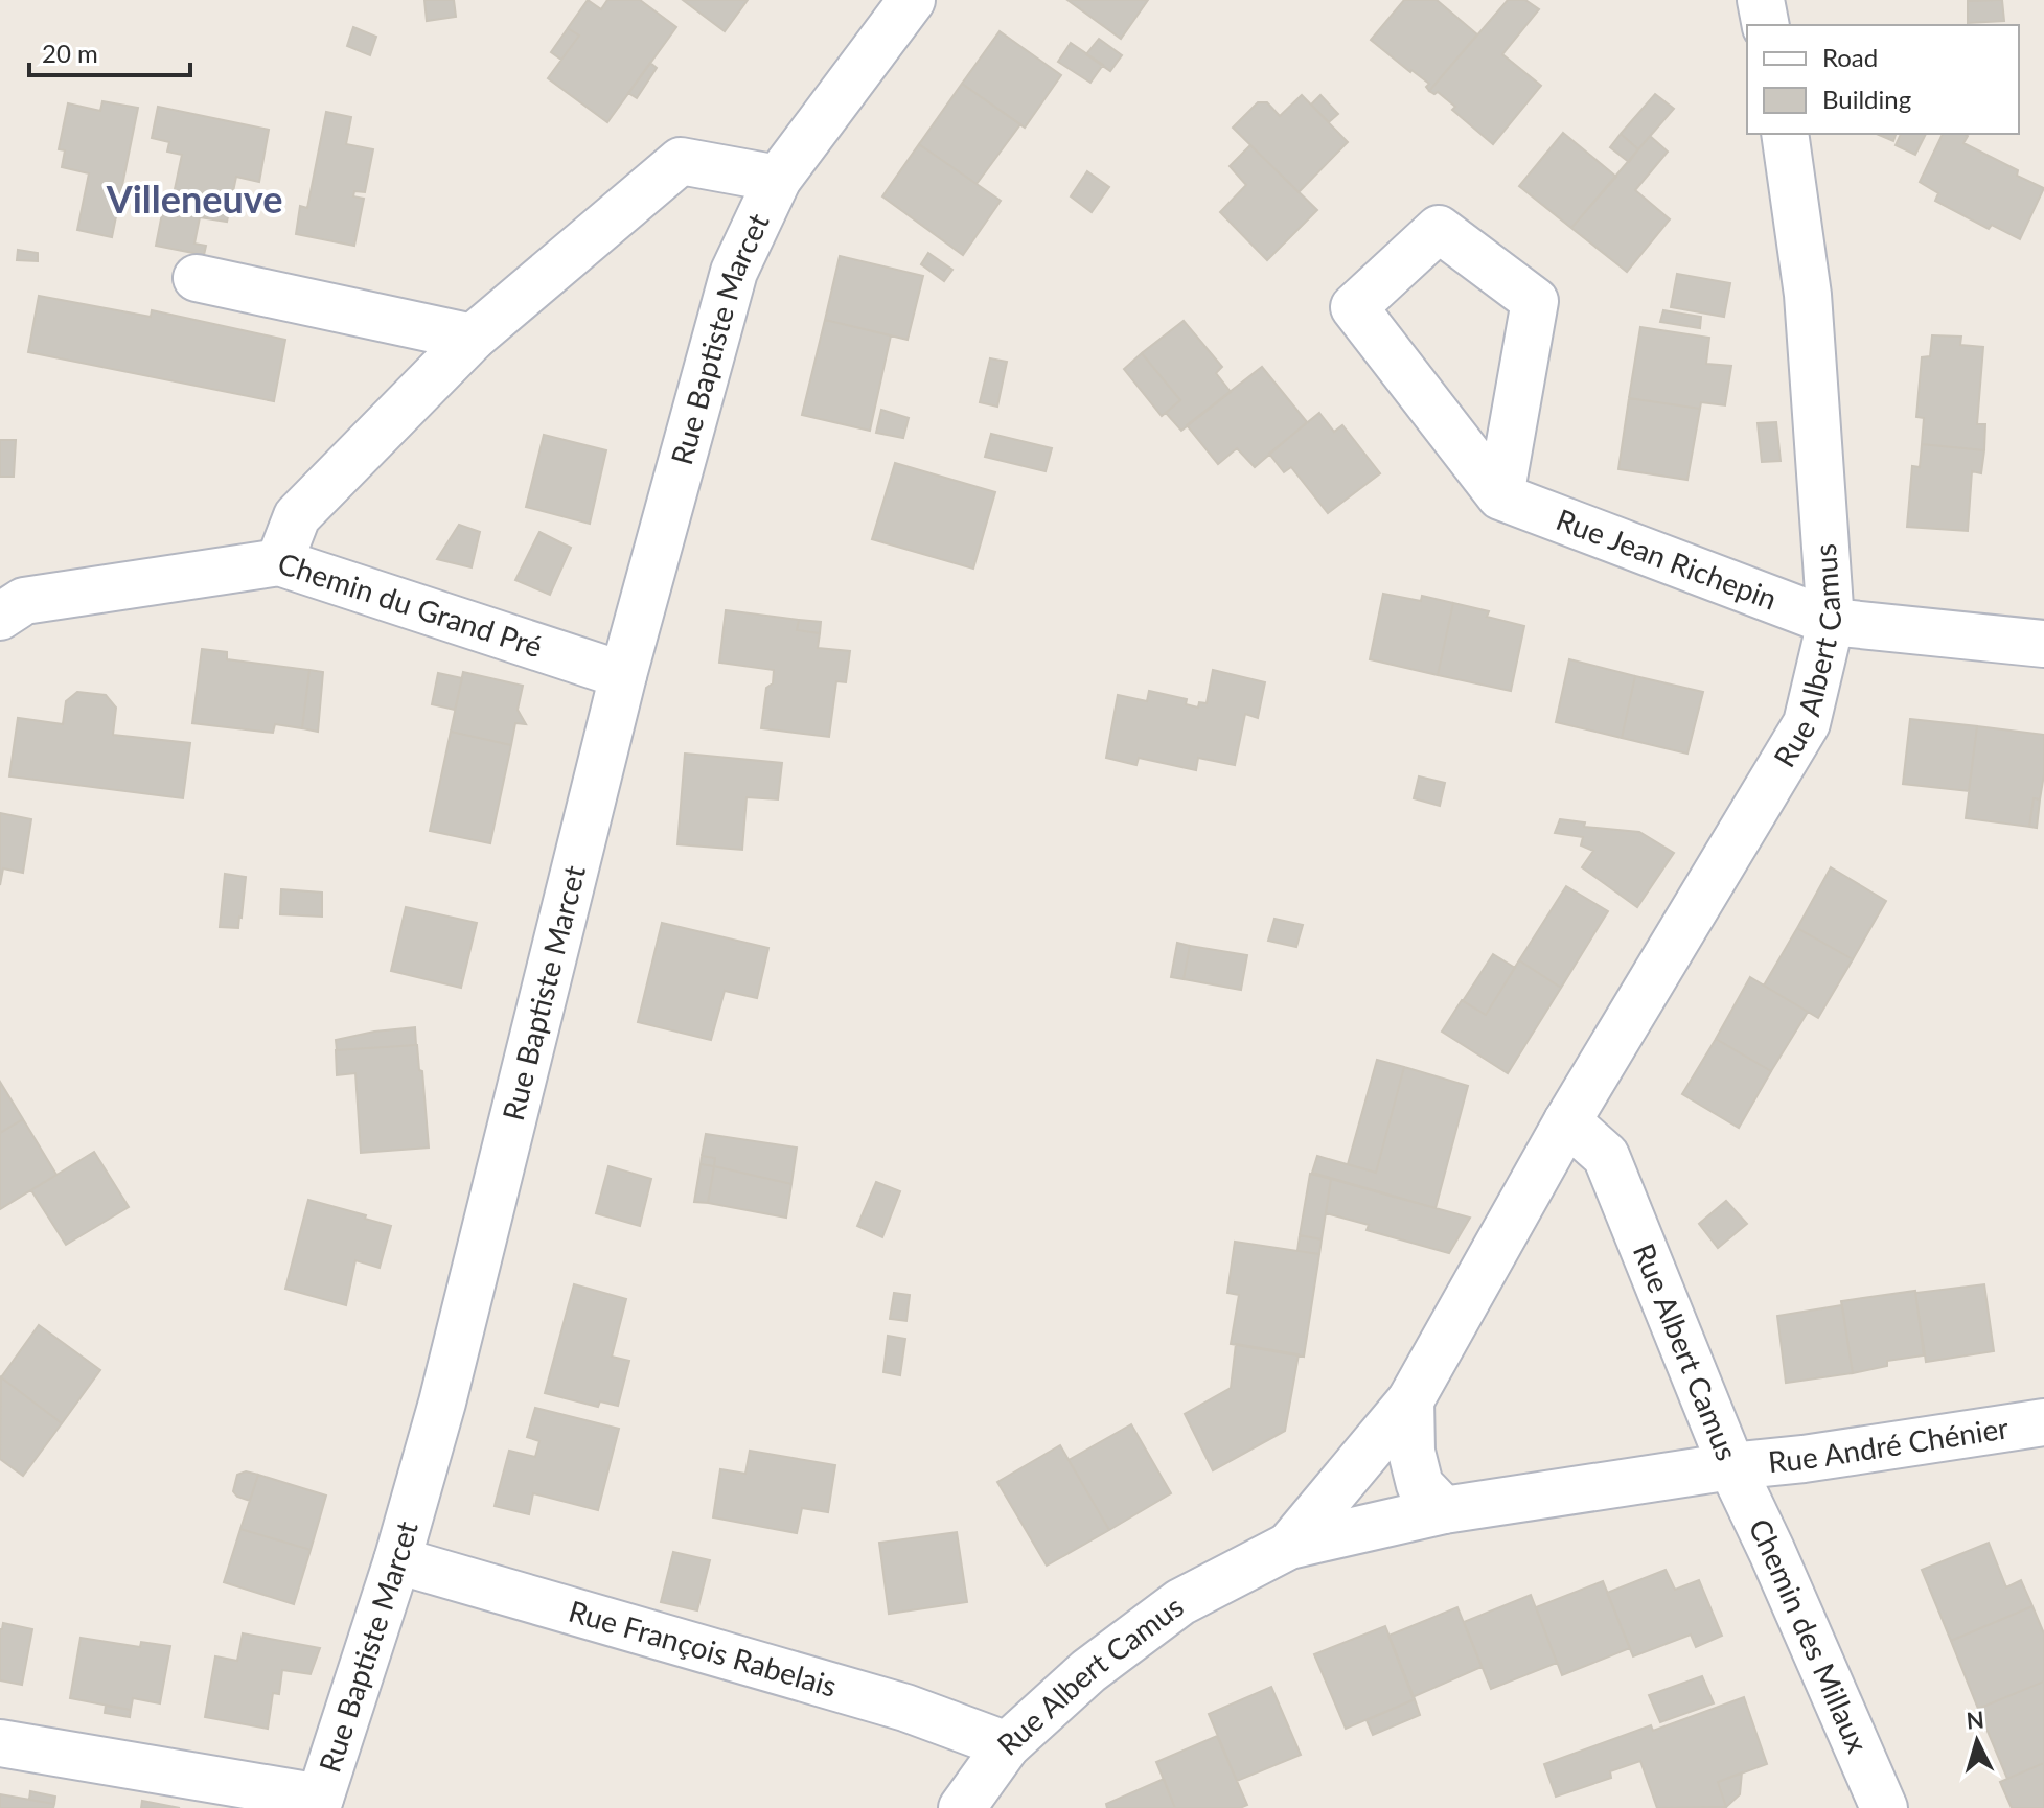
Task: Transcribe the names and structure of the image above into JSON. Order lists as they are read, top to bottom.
{
  "streets": {
    "street": [
      "Rue Baptiste Marcet",
      "Rue Jean Richepin",
      "Chemin du Grand Pré",
      "Rue Albert Camus",
      "Rue André Chénier",
      "Chemin des Millaux",
      "Rue François Rabelais"
    ]
  },
  "crossings": [
    ["Rue Baptiste Marcet", "Chemin du Grand Pré"],
    ["Rue Baptiste Marcet", "Rue François Rabelais"],
    ["Rue Jean Richepin", "Rue Albert Camus"],
    ["Rue Albert Camus", "Rue André Chénier"],
    ["Rue Albert Camus", "Chemin des Millaux"],
    ["Rue Albert Camus", "Rue François Rabelais"],
    ["Rue André Chénier", "Chemin des Millaux"]
  ],
  "districts": ["Villeneuve"],
  "legend": ["Road", "Building"],
  "scale_bar": "20 m",
  "north": "top"
}
